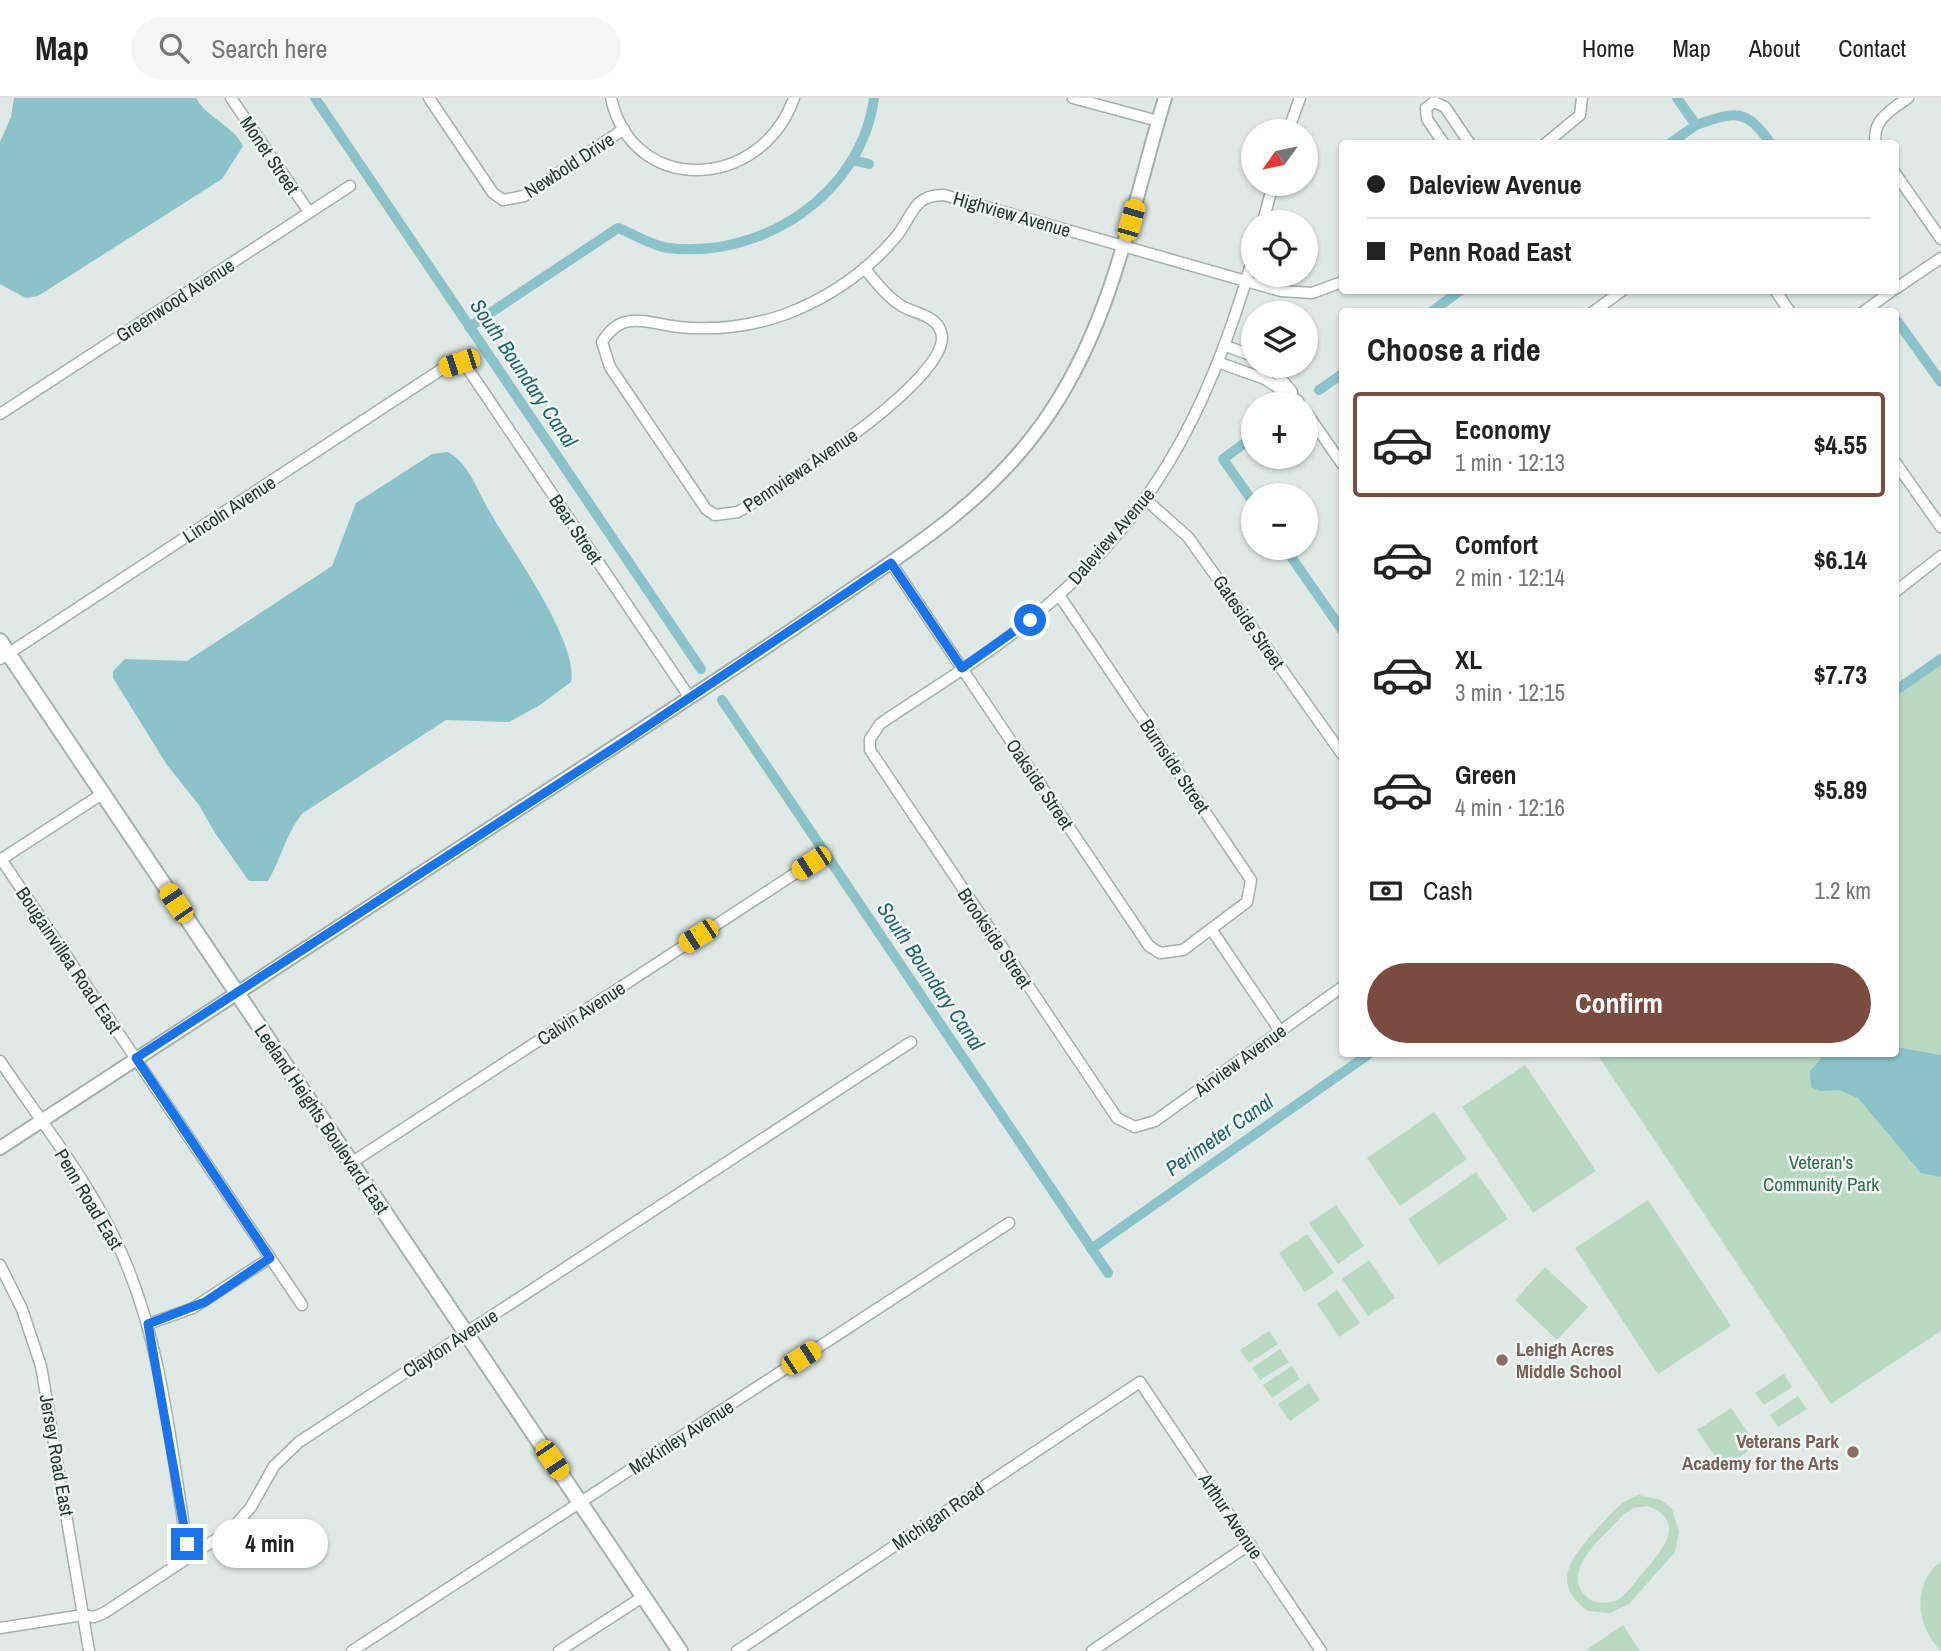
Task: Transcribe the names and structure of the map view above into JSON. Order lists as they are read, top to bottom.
{
  "streets": {
    "main road": ["Leeland Heights Boulevard East"],
    "street": [
      "Monet Street",
      "Newbold Drive",
      "Highview Avenue",
      "Greenwood Avenue",
      "Pennviewa Avenue",
      "Lincoln Avenue",
      "Bear Street",
      "Daleview Avenue",
      "Gateside Street",
      "Burnside Street",
      "Oakside Street",
      "Brookside Street",
      "Bougainvillea Road East",
      "Calvin Avenue",
      "Airview Avenue",
      "Penn Road East",
      "Clayton Avenue",
      "McKinley Avenue",
      "Jersey Road East",
      "Michigan Road",
      "Arthur Avenue"
    ]
  },
  "crossings": [
    ["Monet Street", "Greenwood Avenue"],
    ["Highview Avenue", "Pennviewa Avenue"],
    ["Lincoln Avenue", "Bear Street"],
    ["Lincoln Avenue", "Leeland Heights Boulevard East"],
    ["Daleview Avenue", "Gateside Street"],
    ["Daleview Avenue", "Burnside Street"],
    ["Daleview Avenue", "Oakside Street"],
    ["Daleview Avenue", "Brookside Street"],
    ["Burnside Street", "Oakside Street"],
    ["Brookside Street", "Airview Avenue"],
    ["Calvin Avenue", "Leeland Heights Boulevard East"],
    ["Leeland Heights Boulevard East", "Clayton Avenue"],
    ["Leeland Heights Boulevard East", "McKinley Avenue"],
    ["Penn Road East", "Clayton Avenue"],
    ["Clayton Avenue", "Jersey Road East"],
    ["Michigan Road", "Arthur Avenue"]
  ],
  "water": ["South Boundary Canal", "Perimeter Canal"],
  "parks": ["Veteran's Community Park"],
  "places": ["Lehigh Acres Middle School", "Veterans Park Academy for the Arts"],
  "north": "bottom left",
  "page": {
    "header": "Map",
    "search": "Search here",
    "nav": [
      "Home",
      "Map",
      "About",
      "Contact"
    ],
    "map_buttons": ["+", "−"],
    "banner": ["Daleview Avenue", "Penn Road East"],
    "heading": "Choose a ride",
    "list": [
      {
        "name": "Economy",
        "note": "1 min · 12:13",
        "value": "$4.55"
      },
      {
        "name": "Comfort",
        "note": "2 min · 12:14",
        "value": "$6.14"
      },
      {
        "name": "XL",
        "note": "3 min · 12:15",
        "value": "$7.73"
      },
      {
        "name": "Green",
        "note": "4 min · 12:16",
        "value": "$5.89"
      }
    ],
    "pay": ["Cash", "1.2 km"],
    "buttons": "Confirm",
    "bubble": "4 min"
  }
}
